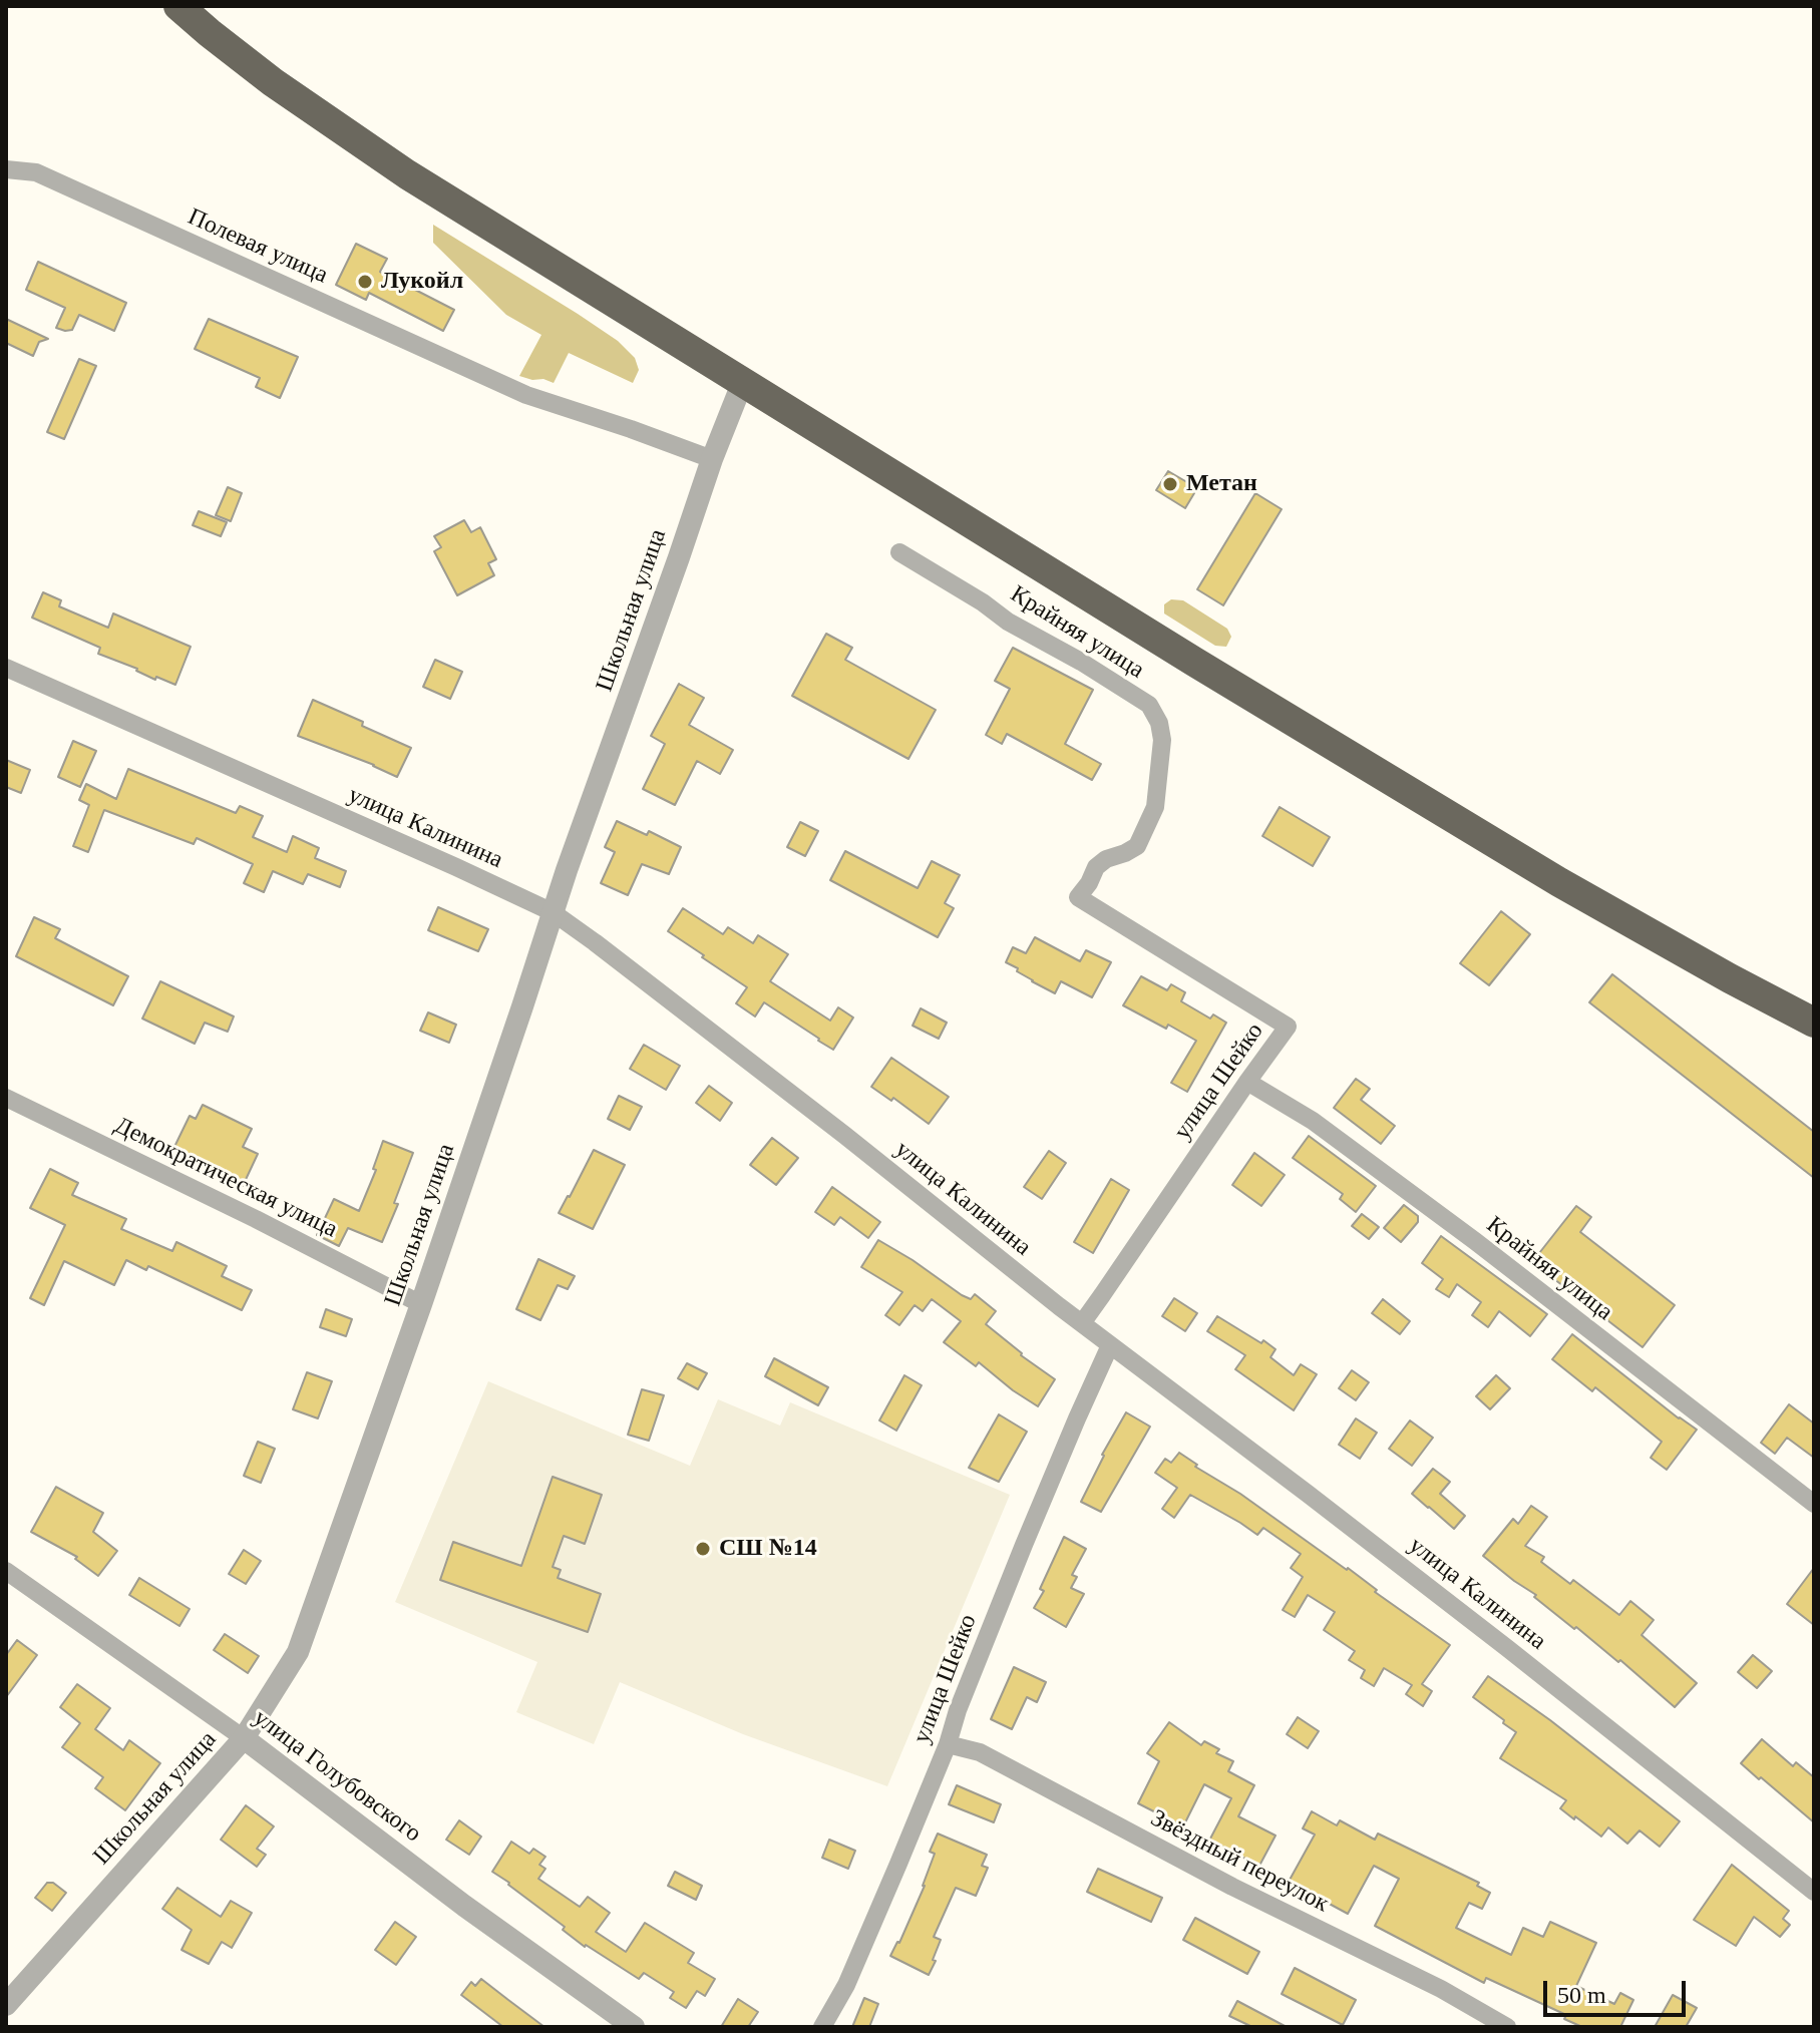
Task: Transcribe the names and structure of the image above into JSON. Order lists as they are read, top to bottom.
{
  "streets": {
    "street": [
      "Полевая улица",
      "Школьная улица",
      "Крайняя улица",
      "улица Калинина",
      "улица Шейко",
      "Демократическая улица",
      "улица Голубовского",
      "Звёздный переулок"
    ]
  },
  "crossings": [
    ["Полевая улица", "Школьная улица"],
    ["Школьная улица", "улица Калинина"],
    ["Школьная улица", "Демократическая улица"],
    ["Школьная улица", "улица Голубовского"],
    ["Крайняя улица", "улица Шейко"],
    ["улица Калинина", "улица Шейко"],
    ["улица Шейко", "Звёздный переулок"]
  ],
  "places": ["Лукойл", "Метан", "СШ №14"],
  "scale_bar": "50 m"
}
